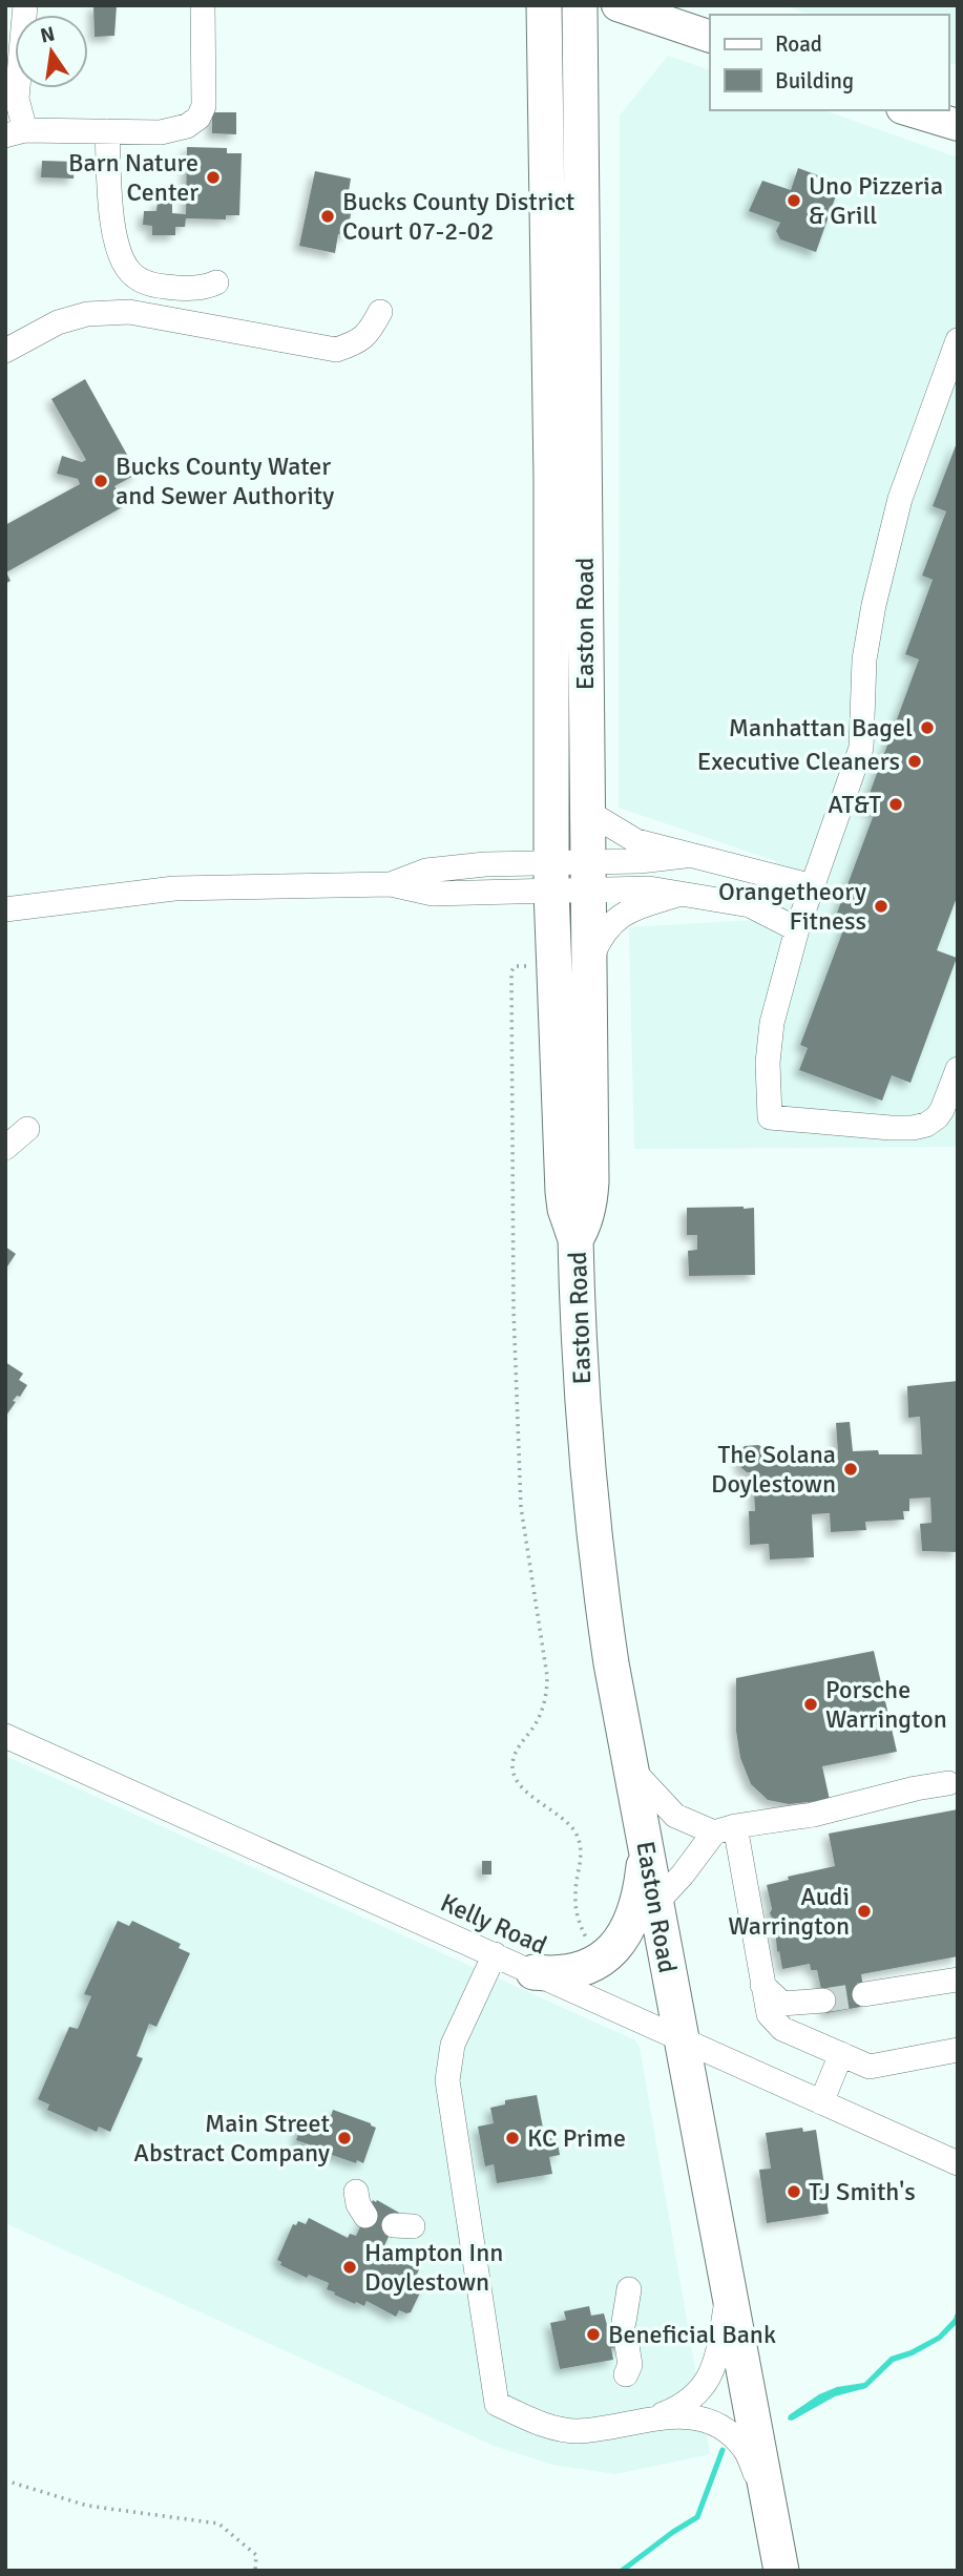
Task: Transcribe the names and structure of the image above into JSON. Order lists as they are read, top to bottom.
{
  "streets": {
    "highway": ["Easton Road"],
    "street": ["Kelly Road"]
  },
  "crossings": [
    ["Easton Road", "Kelly Road"]
  ],
  "places": [
    "Barn Nature Center",
    "Uno Pizzeria & Grill",
    "Bucks County District Court 07-2-02",
    "Bucks County Water and Sewer Authority",
    "Manhattan Bagel",
    "Executive Cleaners",
    "AT&T",
    "Orangetheory Fitness",
    "The Solana Doylestown",
    "Porsche Warrington",
    "Audi Warrington",
    "Main Street Abstract Company",
    "KC Prime",
    "TJ Smith's",
    "Hampton Inn Doylestown",
    "Beneficial Bank"
  ],
  "legend": ["Road", "Building"],
  "north": "top"
}
